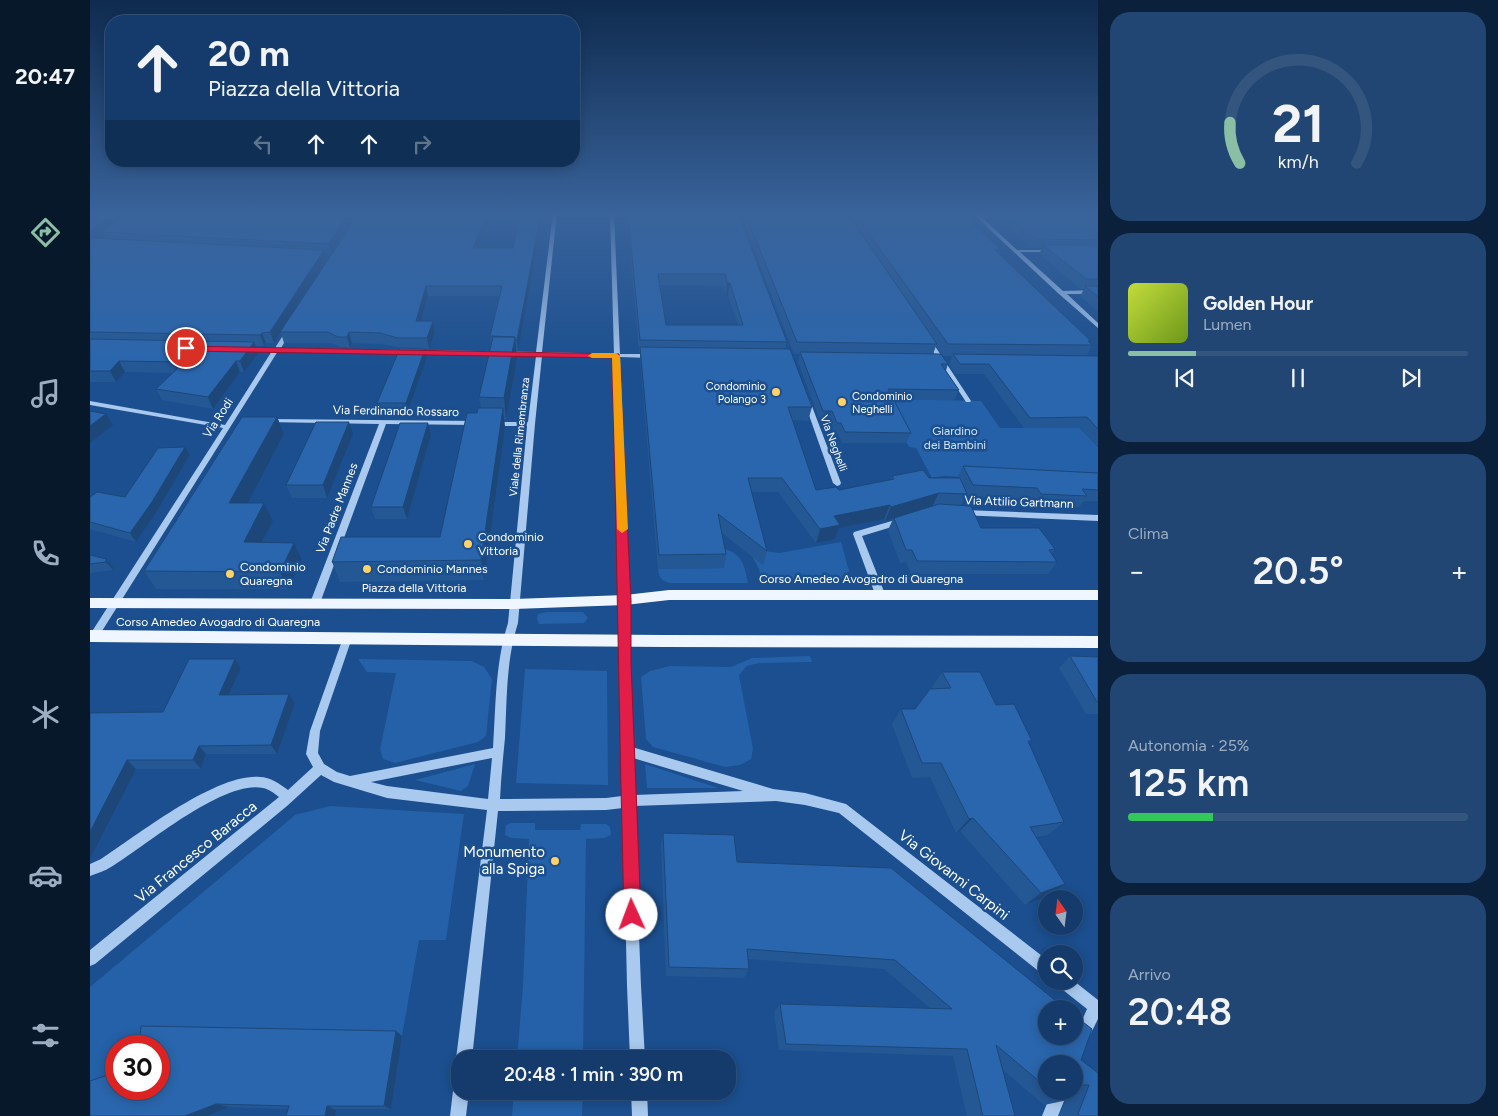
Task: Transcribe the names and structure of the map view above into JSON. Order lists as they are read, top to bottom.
{
  "streets": {
    "main road": ["Corso Amedeo Avogadro di Quaregna", "Piazza della Vittoria"],
    "street": [
      "Via Ferdinando Rossaro",
      "Via Rodi",
      "Viale della Rimembranza",
      "Via Neghelli",
      "Via Attilio Gartmann",
      "Via Padre Mannes",
      "Via Francesco Baracca",
      "Via Giovanni Carpini"
    ]
  },
  "crossings": [
    ["Via Ferdinando Rossaro", "Via Padre Mannes"],
    ["Via Rodi", "Corso Amedeo Avogadro di Quaregna"],
    ["Viale della Rimembranza", "Piazza della Vittoria"],
    ["Via Padre Mannes", "Corso Amedeo Avogadro di Quaregna"],
    ["Via Padre Mannes", "Piazza della Vittoria"],
    ["Corso Amedeo Avogadro di Quaregna", "Piazza della Vittoria"]
  ],
  "parks": ["Giardino dei Bambini"],
  "places": [
    "Condominio Polango 3",
    "Condominio Neghelli",
    "Condominio Vittoria",
    "Condominio Mannes",
    "Condominio Quaregna",
    "Monumento alla Spiga"
  ],
  "north": "top",
  "page": {
    "tabs": "20:47",
    "turn": ["20 m", "Piazza della Vittoria"],
    "song": ["Golden Hour", "Lumen"],
    "tile": [
      "Clima",
      ["Autonomia · 25%", "125 km"],
      ["Arrivo", "20:48"]
    ],
    "heat": ["−", "20.5°", "+"],
    "map_buttons": ["+", "−"],
    "limit": "30",
    "trip": "20:48 · 1 min · 390 m",
    "gauge": ["21", "km/h"]
  }
}
